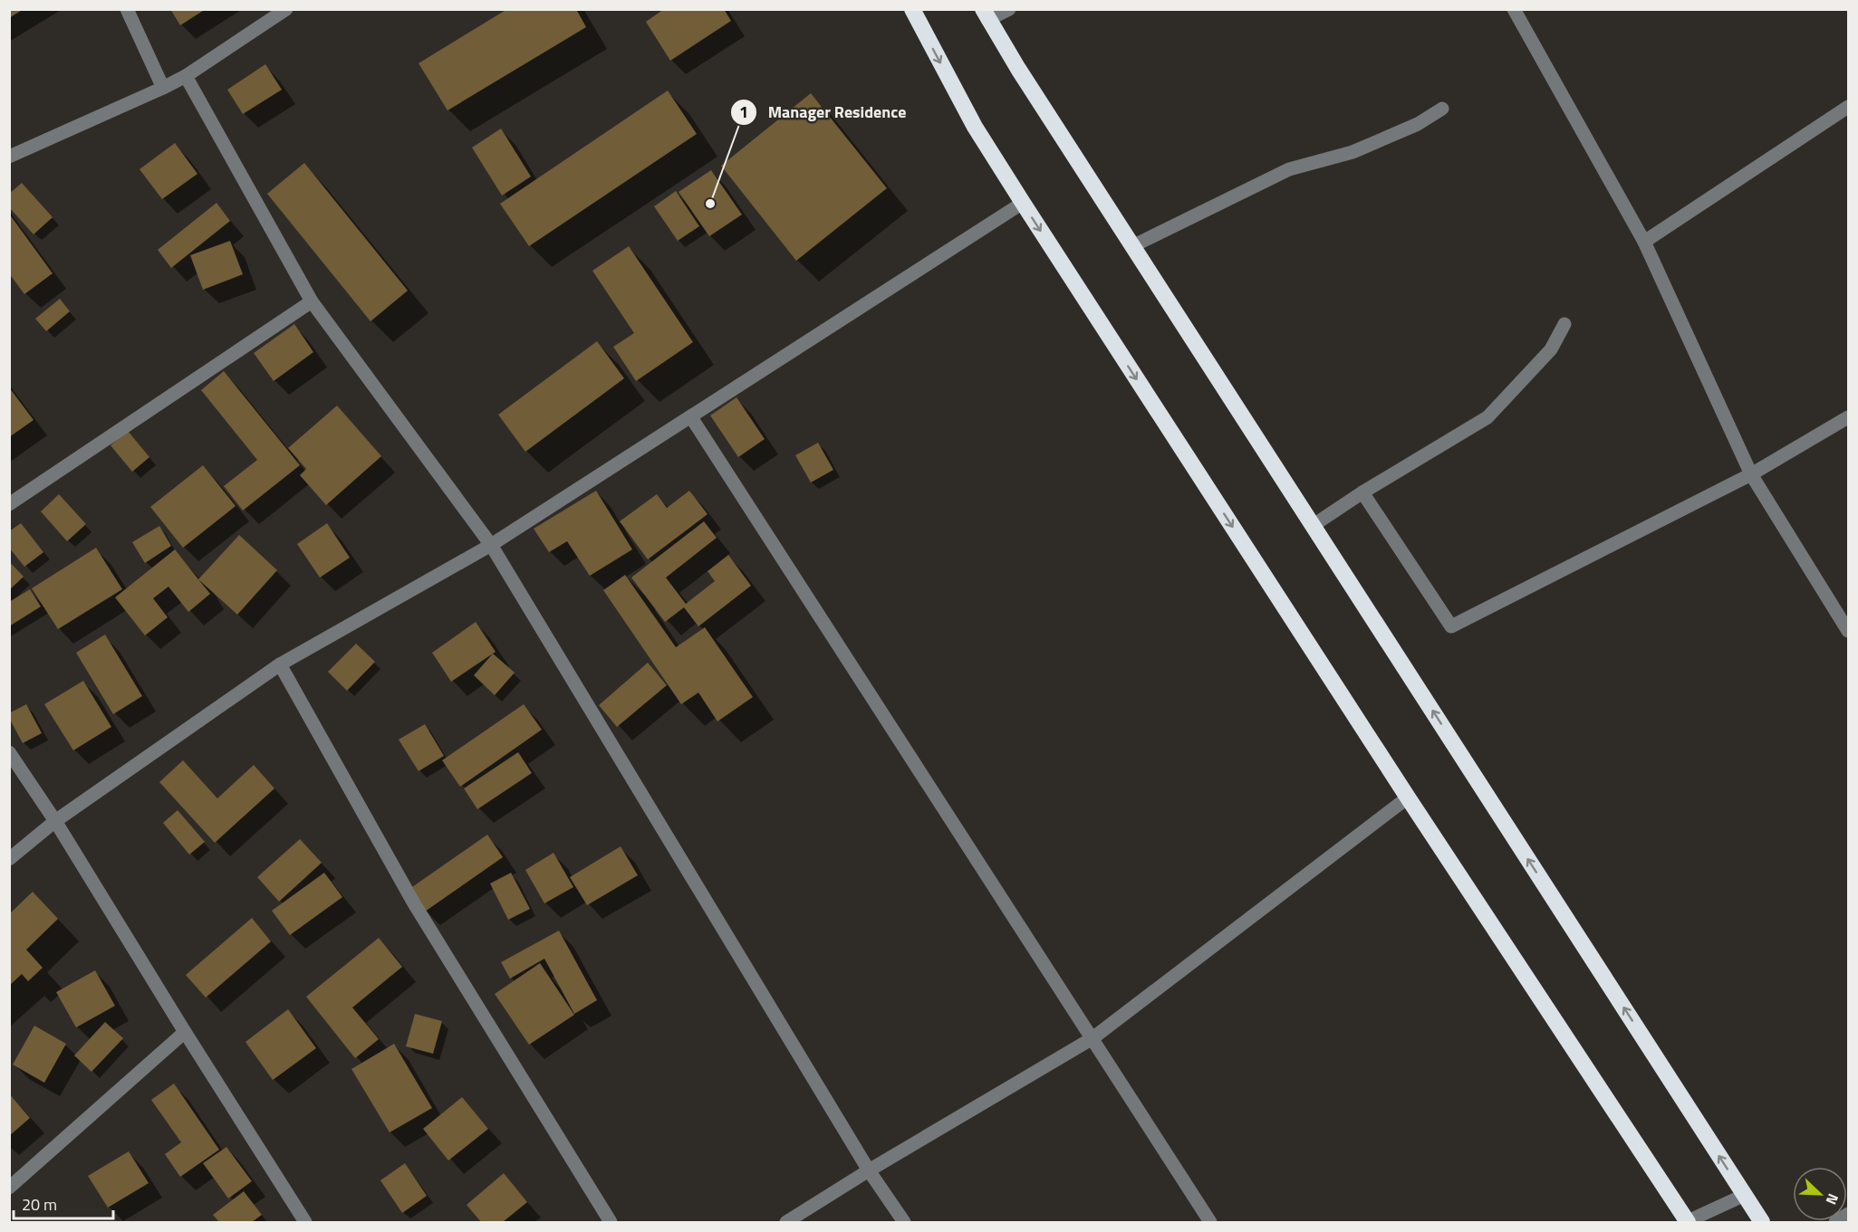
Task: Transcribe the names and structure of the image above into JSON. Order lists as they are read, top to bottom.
{
  "places": ["Manager Residence"],
  "scale_bar": "20 m",
  "north": "bottom right"
}
